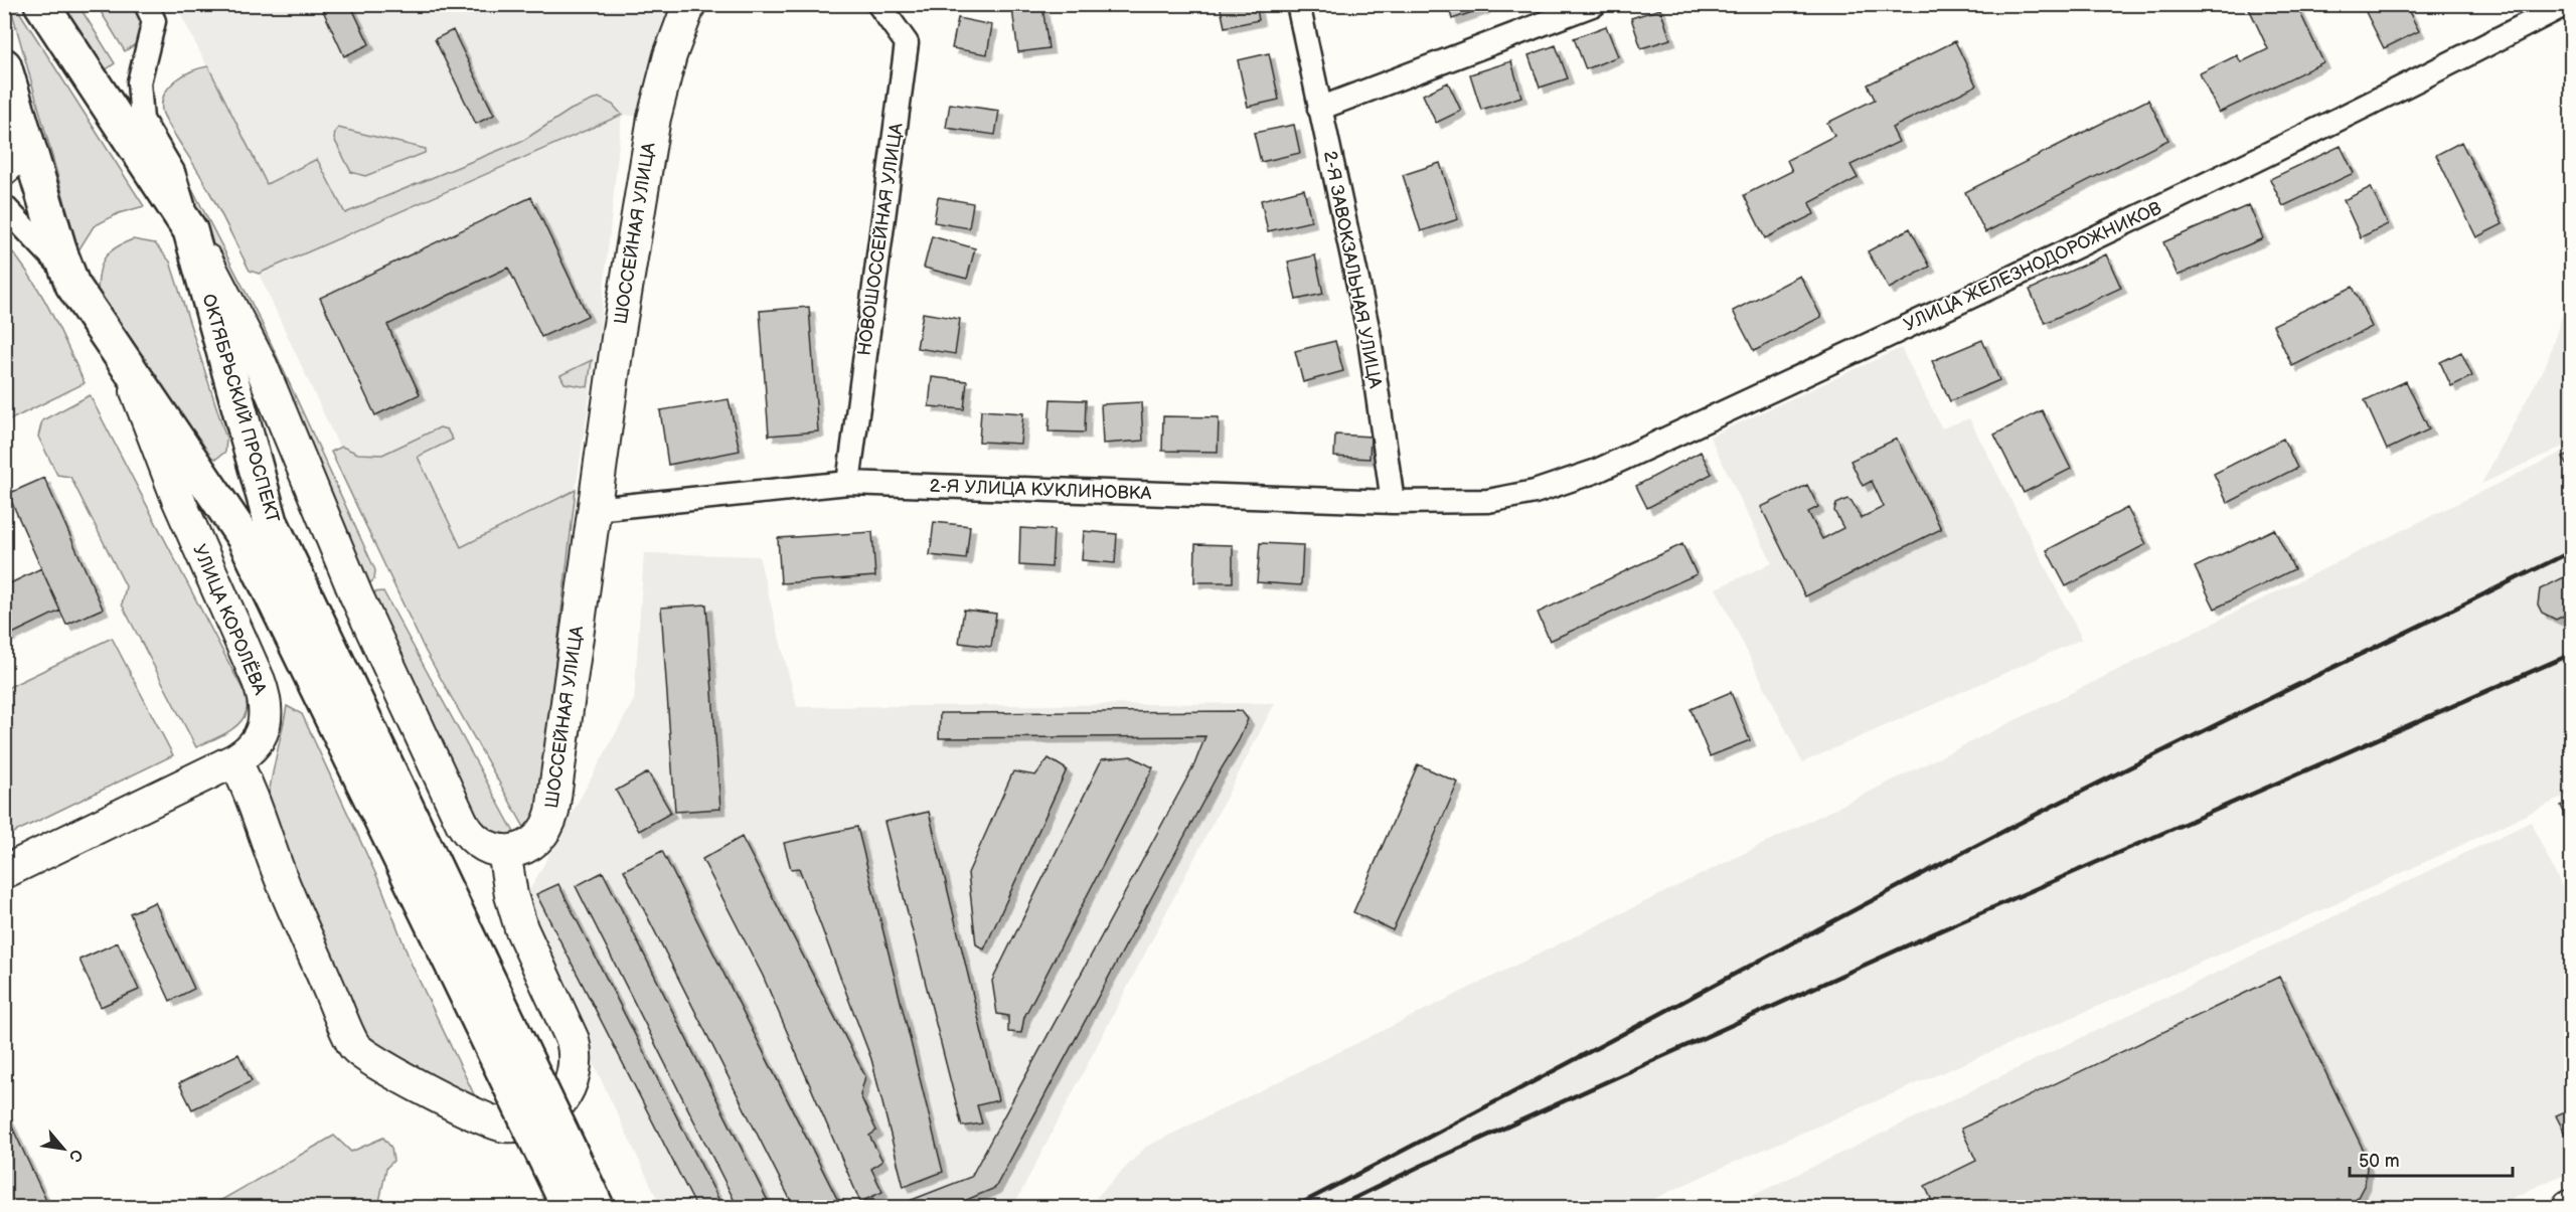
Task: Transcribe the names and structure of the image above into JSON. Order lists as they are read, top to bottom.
{
  "streets": {
    "main road": ["ШОССЕЙНАЯ УЛИЦА", "ОКТЯБРЬСКИЙ ПРОСПЕКТ", "УЛИЦА КОРОЛЁВА"],
    "street": [
      "НОВОШОССЕЙНАЯ УЛИЦА",
      "УЛИЦА ЖЕЛЕЗНОДОРОЖНИКОВ",
      "2-Я ЗАВОКЗАЛЬНАЯ УЛИЦА",
      "2-Я УЛИЦА КУКЛИНОВКА"
    ]
  },
  "crossings": [
    ["ШОССЕЙНАЯ УЛИЦА", "2-Я УЛИЦА КУКЛИНОВКА"],
    ["НОВОШОССЕЙНАЯ УЛИЦА", "2-Я УЛИЦА КУКЛИНОВКА"],
    ["УЛИЦА ЖЕЛЕЗНОДОРОЖНИКОВ", "2-Я УЛИЦА КУКЛИНОВКА"],
    ["2-Я ЗАВОКЗАЛЬНАЯ УЛИЦА", "2-Я УЛИЦА КУКЛИНОВКА"],
    ["ОКТЯБРЬСКИЙ ПРОСПЕКТ", "УЛИЦА КОРОЛЁВА"]
  ],
  "scale_bar": "50 m",
  "north": "bottom right"
}
